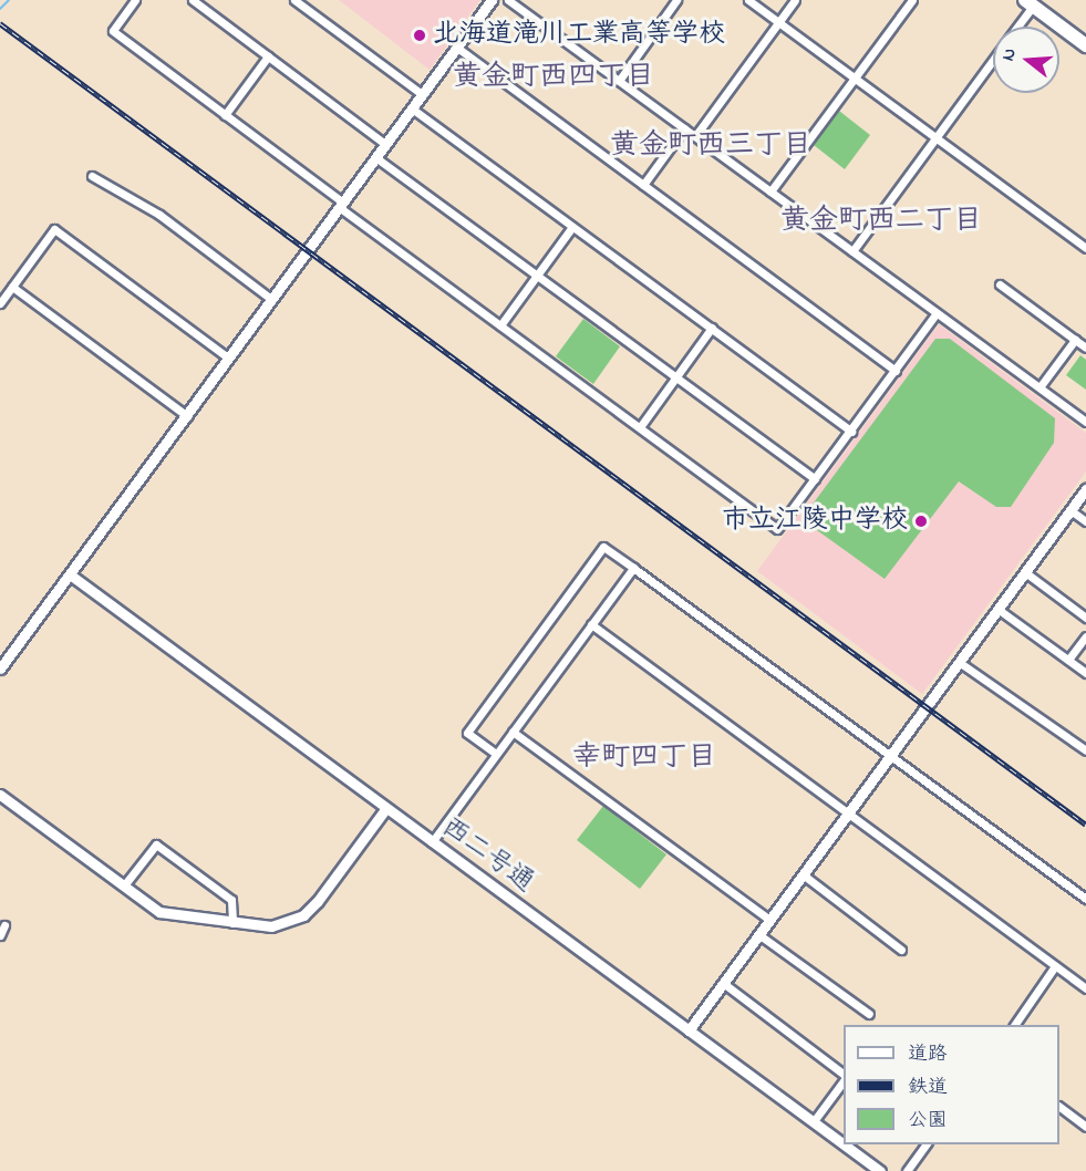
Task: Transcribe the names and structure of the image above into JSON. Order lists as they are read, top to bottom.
{
  "streets": {
    "street": ["西二号通"]
  },
  "districts": [
    "黄金町西四丁目",
    "黄金町西三丁目",
    "黄金町西二丁目",
    "幸町四丁目"
  ],
  "places": ["北海道滝川工業高等学校", "市立江陵中学校"],
  "legend": ["道路", "鉄道", "公園"],
  "north": "left"
}
